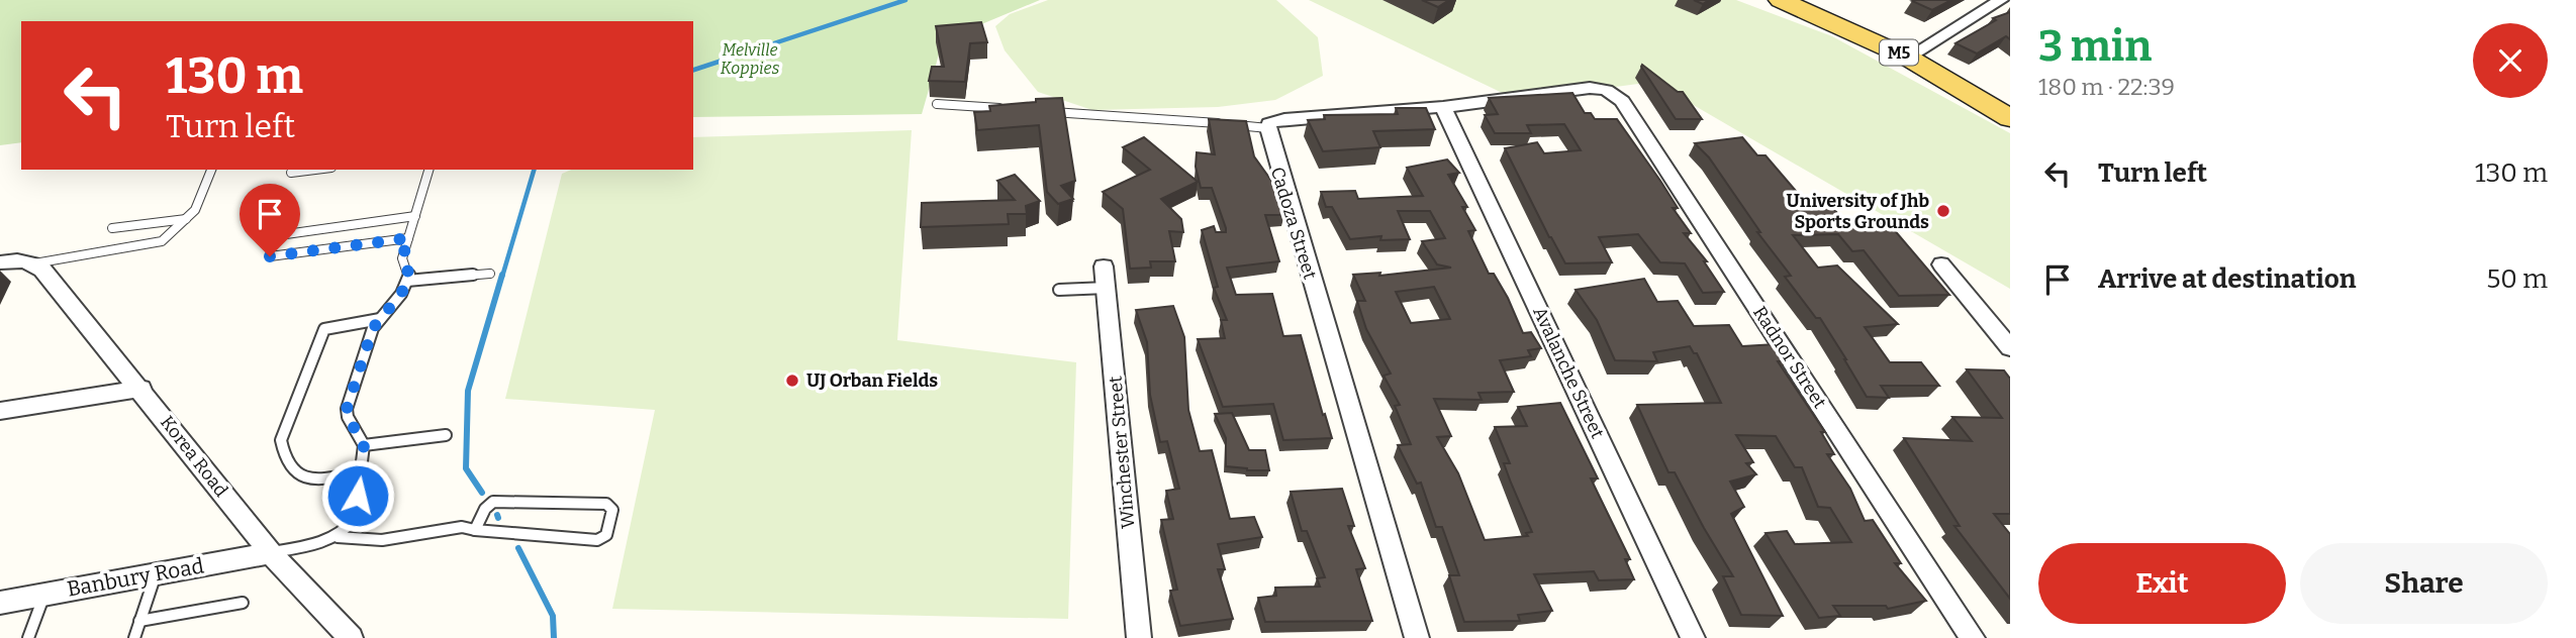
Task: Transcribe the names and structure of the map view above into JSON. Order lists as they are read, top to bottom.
{
  "streets": {
    "main road": ["M5"],
    "street": [
      "Cadoza Street",
      "Radnor Street",
      "Avalanche Street",
      "Winchester Street",
      "Korea Road",
      "Banbury Road"
    ]
  },
  "crossings": [
    ["Korea Road", "Banbury Road"]
  ],
  "parks": ["Melville Koppies"],
  "places": ["University of Jhb Sports Grounds", "UJ Orban Fields"],
  "page": {
    "heading": ["3 min", "180 m · 22:39"],
    "turn": ["130 m", "Turn left"],
    "list": [
      {
        "name": "Turn left",
        "value": "130 m"
      },
      {
        "name": "Arrive at destination",
        "value": "50 m"
      }
    ],
    "buttons": ["Exit", "Share"]
  }
}
